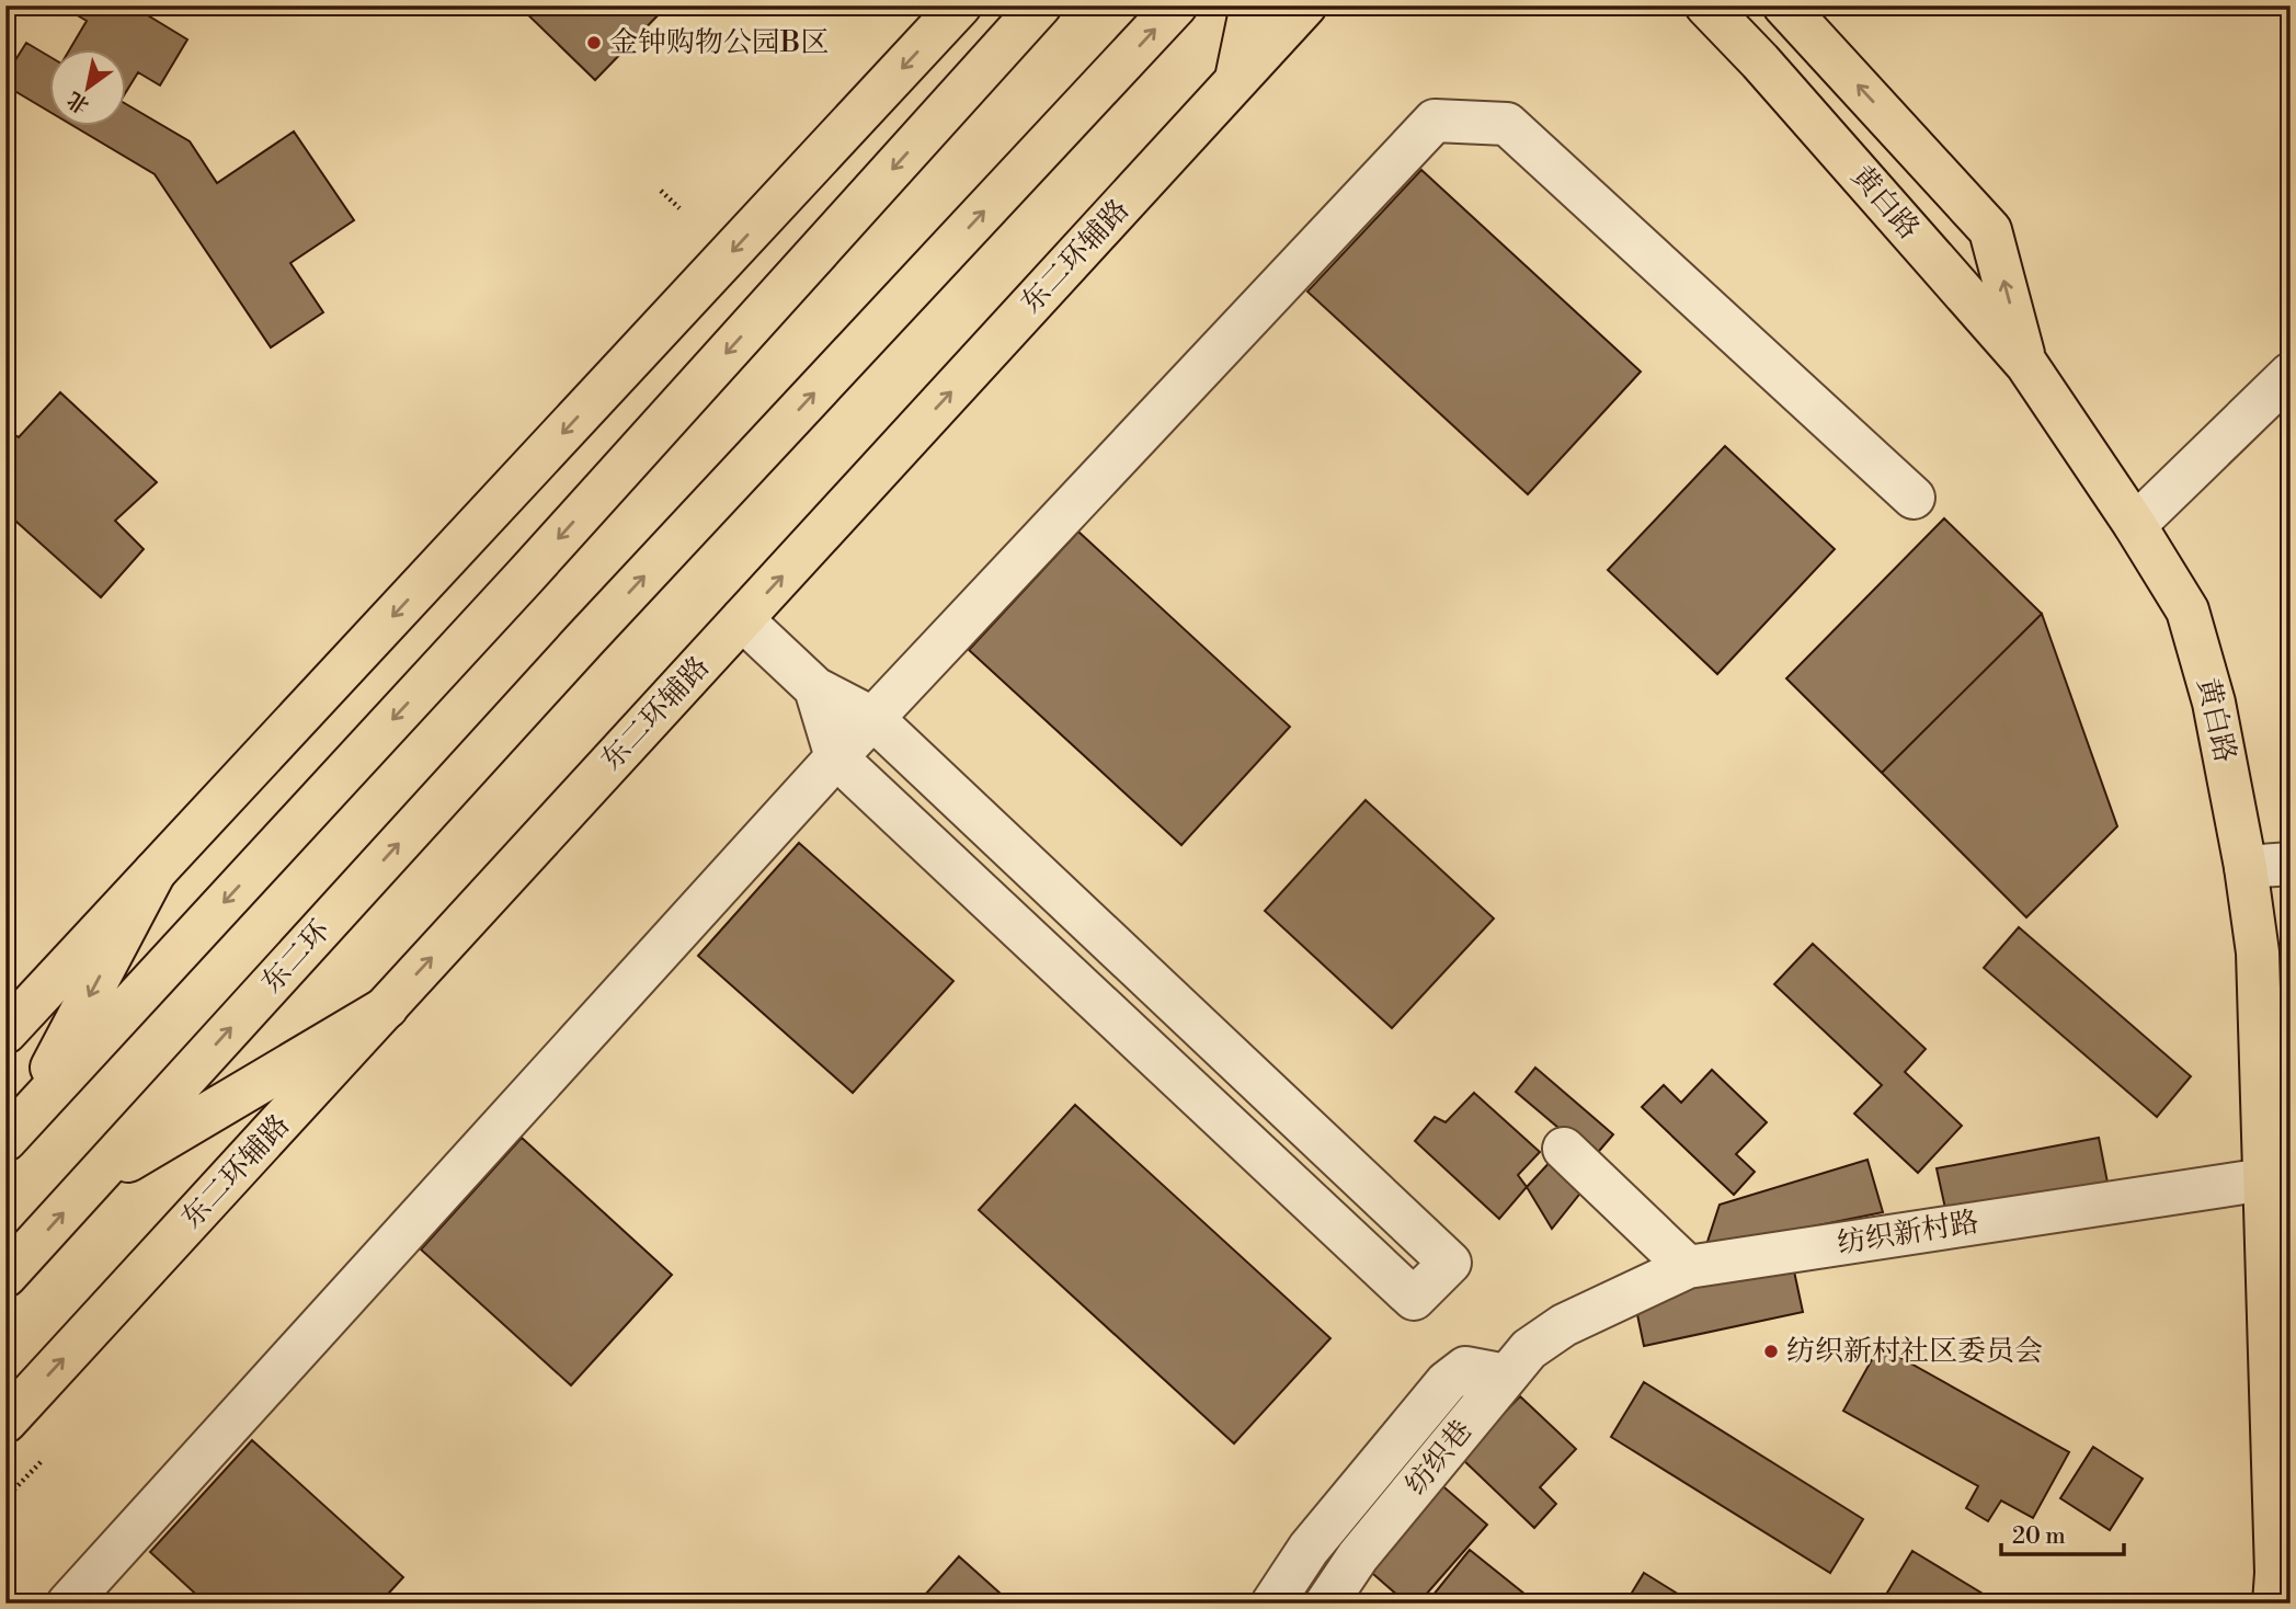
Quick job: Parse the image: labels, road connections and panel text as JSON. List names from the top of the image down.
{
  "streets": {
    "main road": ["黄白路", "东二环辅路", "东二环"],
    "street": ["纺织新村路", "纺织巷"]
  },
  "crossings": [
    ["黄白路", "纺织新村路"],
    ["纺织新村路", "纺织巷"]
  ],
  "places": ["金钟购物公园B区", "纺织新村社区委员会"],
  "scale_bar": "20 m",
  "north": "bottom left"
}
